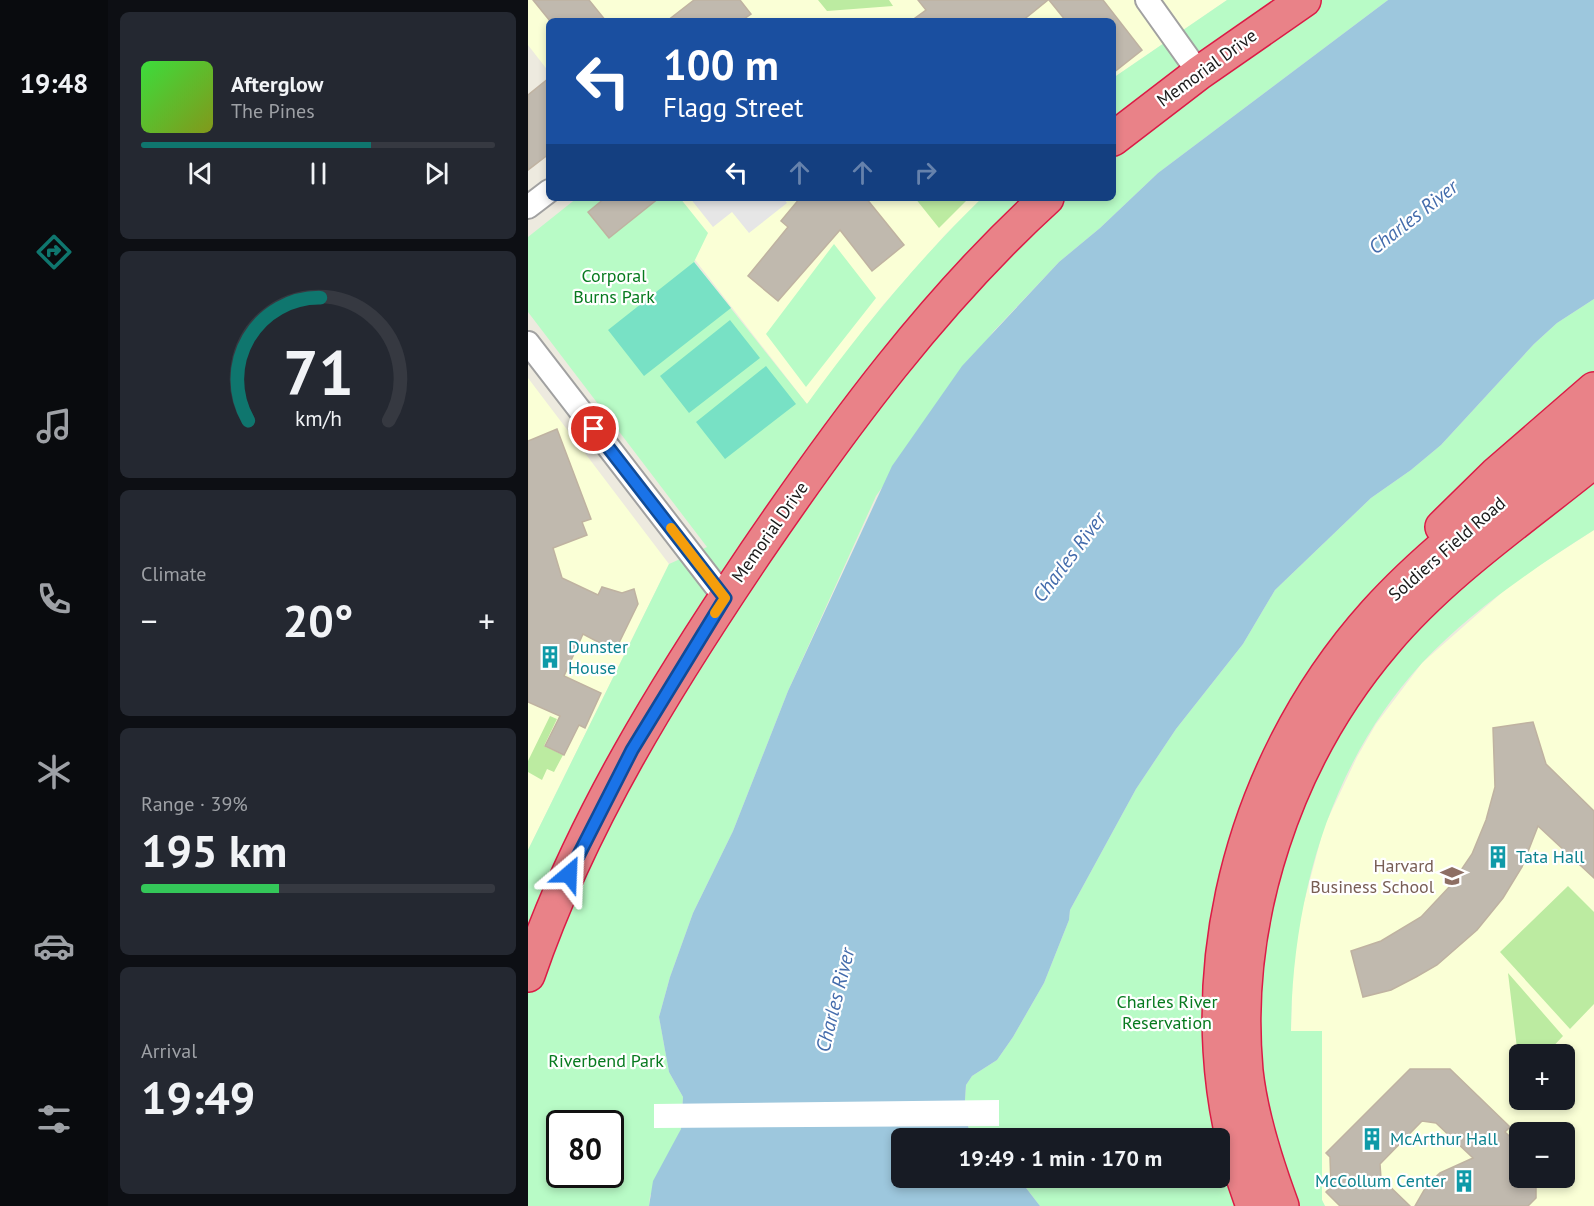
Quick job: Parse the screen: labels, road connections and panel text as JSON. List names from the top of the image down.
{
  "streets": {
    "highway": ["Memorial Drive", "Soldiers Field Road"]
  },
  "water": ["Charles River"],
  "parks": ["Corporal Burns Park", "Charles River Reservation", "Riverbend Park"],
  "places": {
    "building": [
      "Dunster House",
      "Tata Hall",
      "McArthur Hall",
      "McCollum Center"
    ],
    "school or university": ["Harvard Business School"]
  },
  "page": {
    "tabs": "19:48",
    "turn": ["100 m", "Flagg Street"],
    "song": ["Afterglow", "The Pines"],
    "tile": [
      "Climate",
      ["Range · 39%", "195 km"],
      ["Arrival", "19:49"]
    ],
    "heat": ["−", "20°", "+"],
    "map_buttons": ["+", "−"],
    "limit": "80",
    "trip": "19:49 · 1 min · 170 m",
    "gauge": ["71", "km/h"]
  }
}
